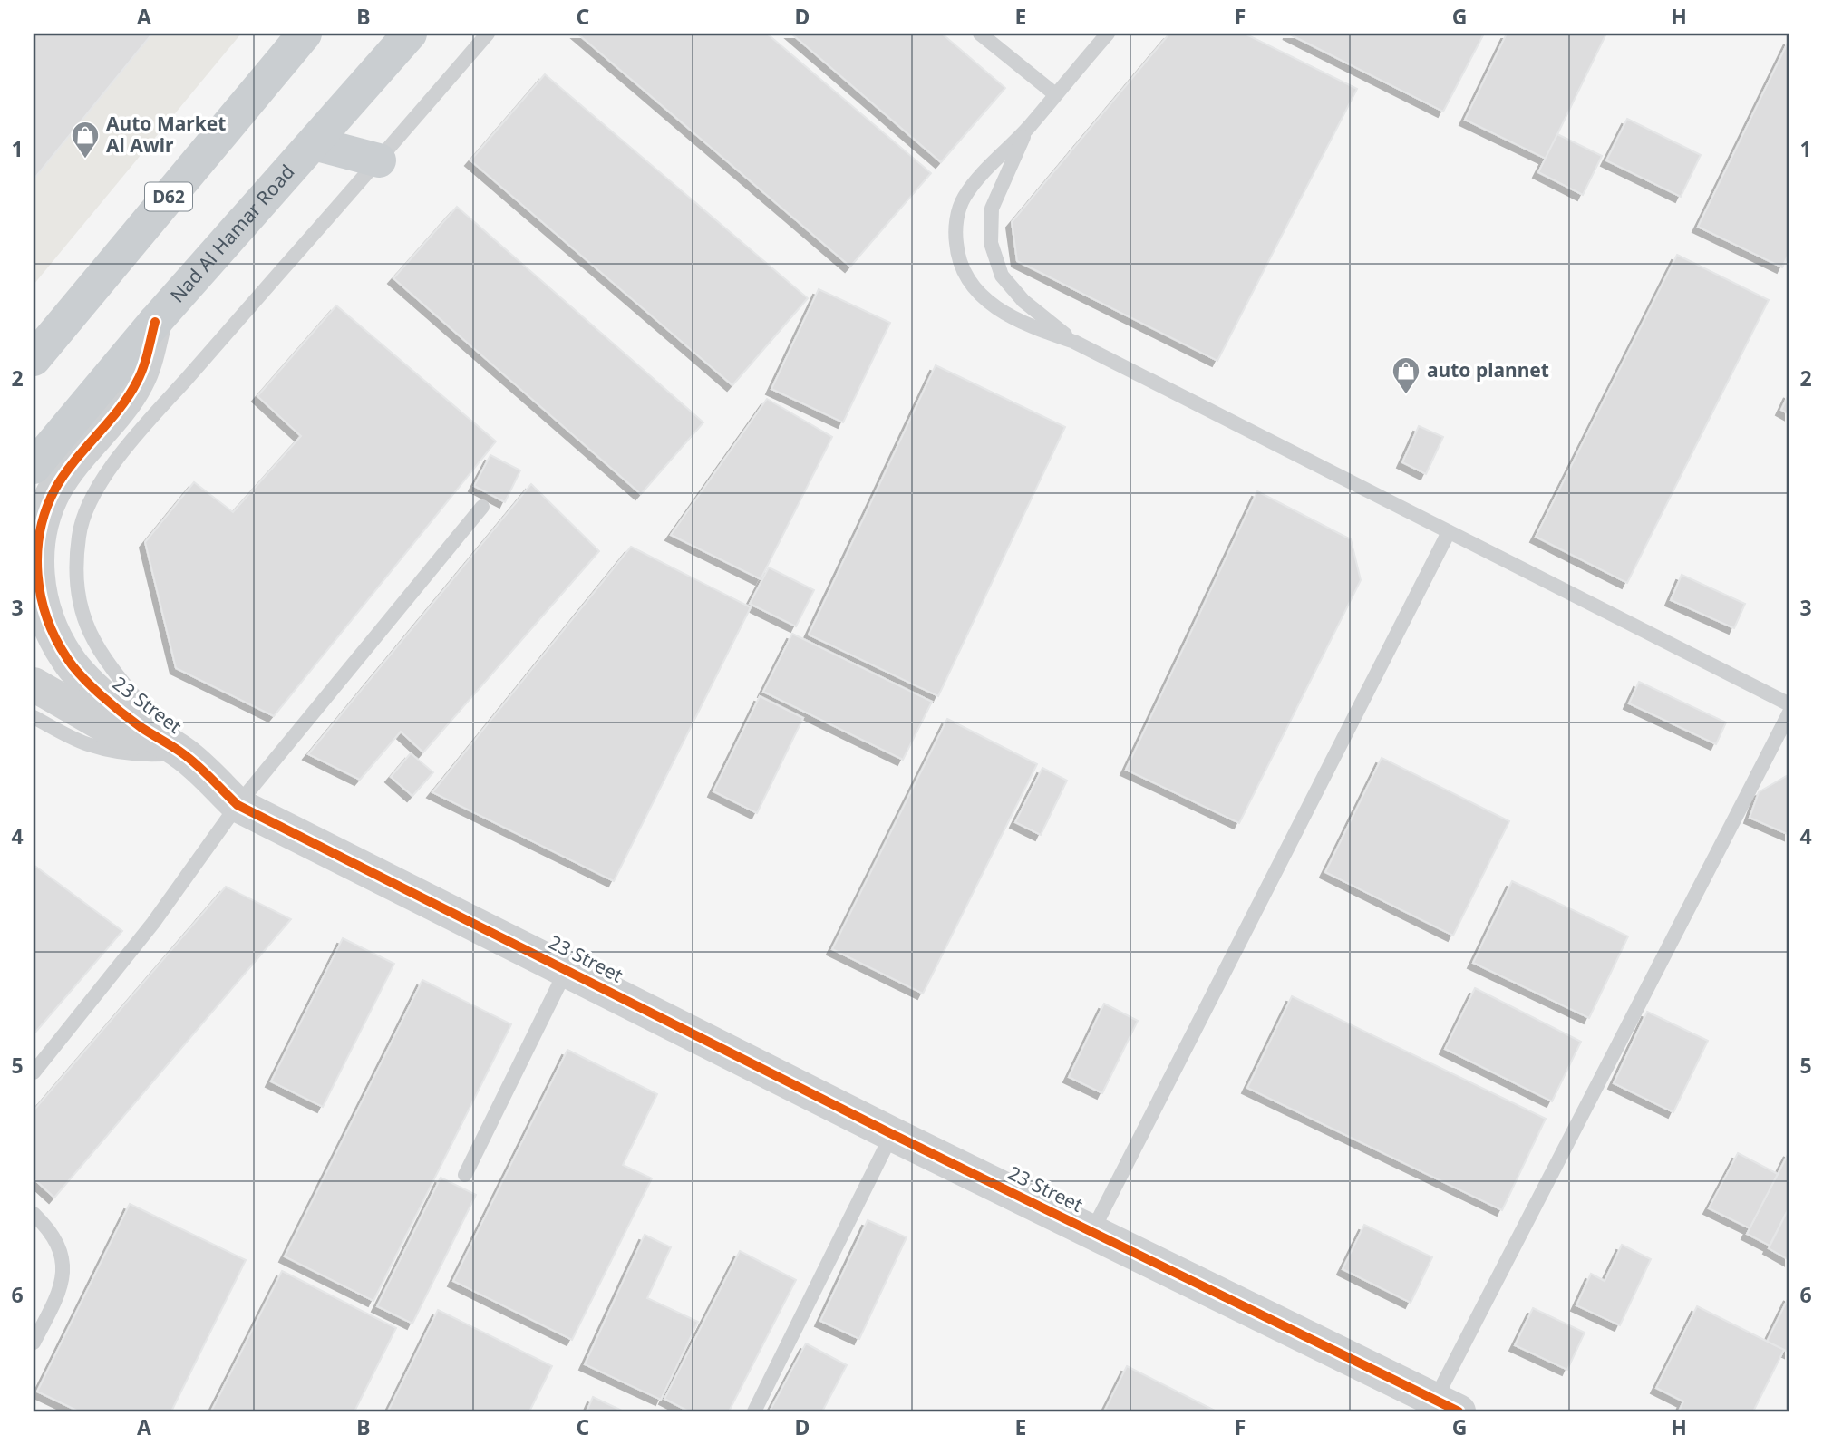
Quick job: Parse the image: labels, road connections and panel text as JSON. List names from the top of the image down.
{
  "streets": {
    "main road": ["D62", "Nad Al Hamar Road"],
    "street": ["23 Street"]
  },
  "crossings": [
    ["Nad Al Hamar Road", "23 Street"]
  ],
  "places": {
    "shop": ["Auto Market Al Awir", "auto plannet"]
  },
  "grid": {
    "columns": [
      "A",
      "B",
      "C",
      "D",
      "E",
      "F",
      "G",
      "H"
    ],
    "rows": [
      "1",
      "2",
      "3",
      "4",
      "5",
      "6"
    ]
  }
}
